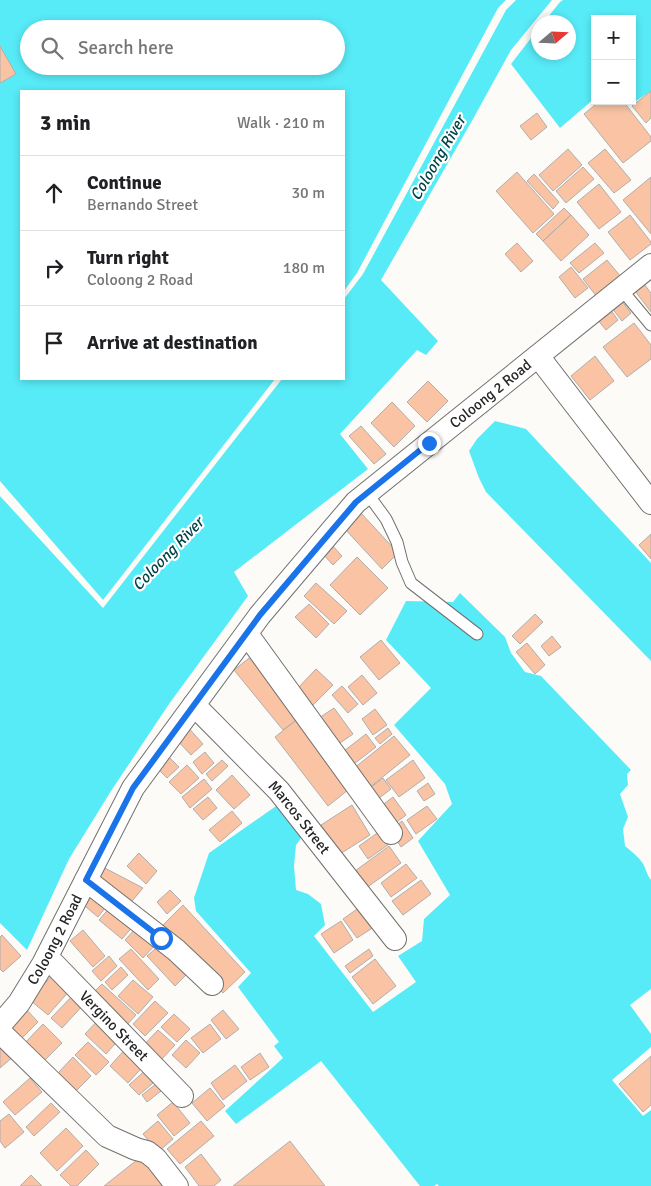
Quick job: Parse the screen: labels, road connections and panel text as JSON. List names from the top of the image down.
{
  "streets": {
    "street": ["Coloong 2 Road", "Marcos Street", "Vergino Street"]
  },
  "crossings": [
    ["Coloong 2 Road", "Marcos Street"],
    ["Coloong 2 Road", "Vergino Street"]
  ],
  "water": ["Coloong River"],
  "north": "right",
  "page": {
    "map_buttons": ["+", "−"],
    "search": "Search here",
    "heading": ["3 min", "Walk · 210 m"],
    "list": [
      ["Continue", "Bernando Street", "30 m"],
      ["Turn right", "Coloong 2 Road", "180 m"],
      "Arrive at destination"
    ]
  }
}
